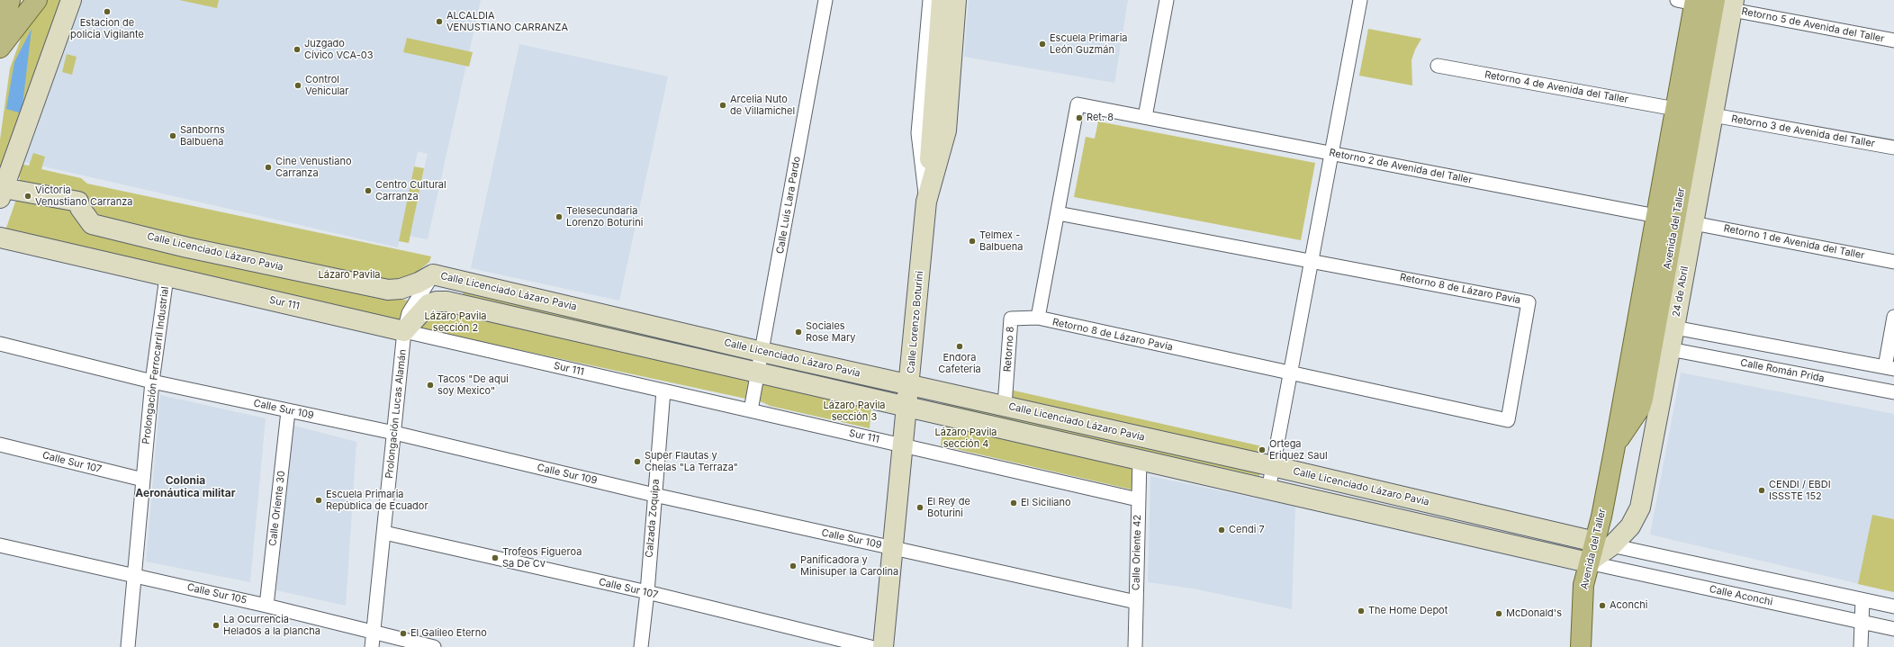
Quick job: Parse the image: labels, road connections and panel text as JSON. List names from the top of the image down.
{
  "streets": {
    "main road": ["Avenida del Taller"],
    "street": [
      "Retorno 5 de Avenida del Taller",
      "Retorno 4 de Avenida del Taller",
      "Retorno 3 de Avenida del Taller",
      "Retorno 2 de Avenida del Taller",
      "Calle Luis Lara Pardo",
      "Retorno 1 de Avenida del Taller",
      "Calle Licenciado Lázaro Pavia",
      "Retorno 8 de Lázaro Pavia",
      "24 de Abril",
      "Sur 111",
      "Calle Lorenzo Boturini",
      "Retorno 8",
      "Prolongación Ferrocarril Industrial",
      "Calle Román Prida",
      "Calle Sur 109",
      "Prolongación Lucas Alamán",
      "Calle Sur 107",
      "Calle Oriente 30",
      "Calzada Zoquipa",
      "Calle Oriente 42",
      "Calle Sur 105",
      "Calle Aconchi"
    ]
  },
  "crossings": [
    ["Retorno 5 de Avenida del Taller", "24 de Abril"],
    ["Retorno 4 de Avenida del Taller", "Avenida del Taller"],
    ["Retorno 3 de Avenida del Taller", "24 de Abril"],
    ["Retorno 2 de Avenida del Taller", "Avenida del Taller"],
    ["Retorno 2 de Avenida del Taller", "Retorno 8 de Lázaro Pavia"],
    ["Calle Luis Lara Pardo", "Calle Licenciado Lázaro Pavia"],
    ["Calle Luis Lara Pardo", "Sur 111"],
    ["Avenida del Taller", "Calle Licenciado Lázaro Pavia"],
    ["Avenida del Taller", "24 de Abril"],
    ["Avenida del Taller", "Calle Aconchi"],
    ["Retorno 1 de Avenida del Taller", "24 de Abril"],
    ["Calle Licenciado Lázaro Pavia", "24 de Abril"],
    ["Calle Licenciado Lázaro Pavia", "Calle Lorenzo Boturini"],
    ["Calle Licenciado Lázaro Pavia", "Retorno 8"],
    ["Calle Licenciado Lázaro Pavia", "Prolongación Lucas Alamán"],
    ["Retorno 8 de Lázaro Pavia", "Retorno 8"],
    ["24 de Abril", "Calle Román Prida"],
    ["Sur 111", "Calle Lorenzo Boturini"],
    ["Sur 111", "Prolongación Ferrocarril Industrial"],
    ["Sur 111", "Prolongación Lucas Alamán"],
    ["Sur 111", "Calzada Zoquipa"],
    ["Sur 111", "Calle Oriente 42"],
    ["Calle Lorenzo Boturini", "Calle Sur 109"],
    ["Prolongación Ferrocarril Industrial", "Calle Sur 109"],
    ["Prolongación Ferrocarril Industrial", "Calle Sur 107"],
    ["Prolongación Ferrocarril Industrial", "Calle Sur 105"],
    ["Calle Sur 109", "Prolongación Lucas Alamán"],
    ["Calle Sur 109", "Calle Oriente 30"],
    ["Calle Sur 109", "Calzada Zoquipa"],
    ["Calle Sur 109", "Calle Oriente 42"],
    ["Prolongación Lucas Alamán", "Calle Sur 107"],
    ["Prolongación Lucas Alamán", "Calle Sur 105"],
    ["Calle Sur 107", "Calzada Zoquipa"],
    ["Calle Oriente 30", "Calle Sur 105"]
  ],
  "districts": ["Colonia Aeronáutica militar"],
  "parks": [
    "Lázaro Pavila",
    "Lázaro Pavila sección 2",
    "Lázaro Pavila sección 3",
    "Lázaro Pavila sección 4"
  ],
  "places": [
    "Estacion de policia Vigilante",
    "ALCALDIA VENUSTIANO CARRANZA",
    "Escuela Primaria León Guzmán",
    "Juzgado Cívico VCA-03",
    "Control Vehicular",
    "Arcelia Nuto de Villamichel",
    "Ret. 8",
    "Sanborns Balbuena",
    "Cine Venustiano Carranza",
    "Centro Cultural Carranza",
    "Victoria Venustiano Carranza",
    "Telesecundaria Lorenzo Boturini",
    "Telmex - Balbuena",
    "Sociales Rose Mary",
    "Endora Cafeteria",
    "Tacos \"De aqui soy Mexico\"",
    "Ortega Eriquez Saul",
    "Super Flautas y Chelas \"La Terraza\"",
    "CENDI / EBDI ISSSTE 152",
    "Escuela Primaria República de Ecuador",
    "El Siciliano",
    "El Rey de Boturini",
    "Cendi 7",
    "Trofeos Figueroa Sa De Cv",
    "Panificadora y Minisuper la Carolina",
    "Aconchi",
    "The Home Depot",
    "McDonald's",
    "La Ocurrencia Helados a la plancha",
    "El Galileo Eterno"
  ]
}
